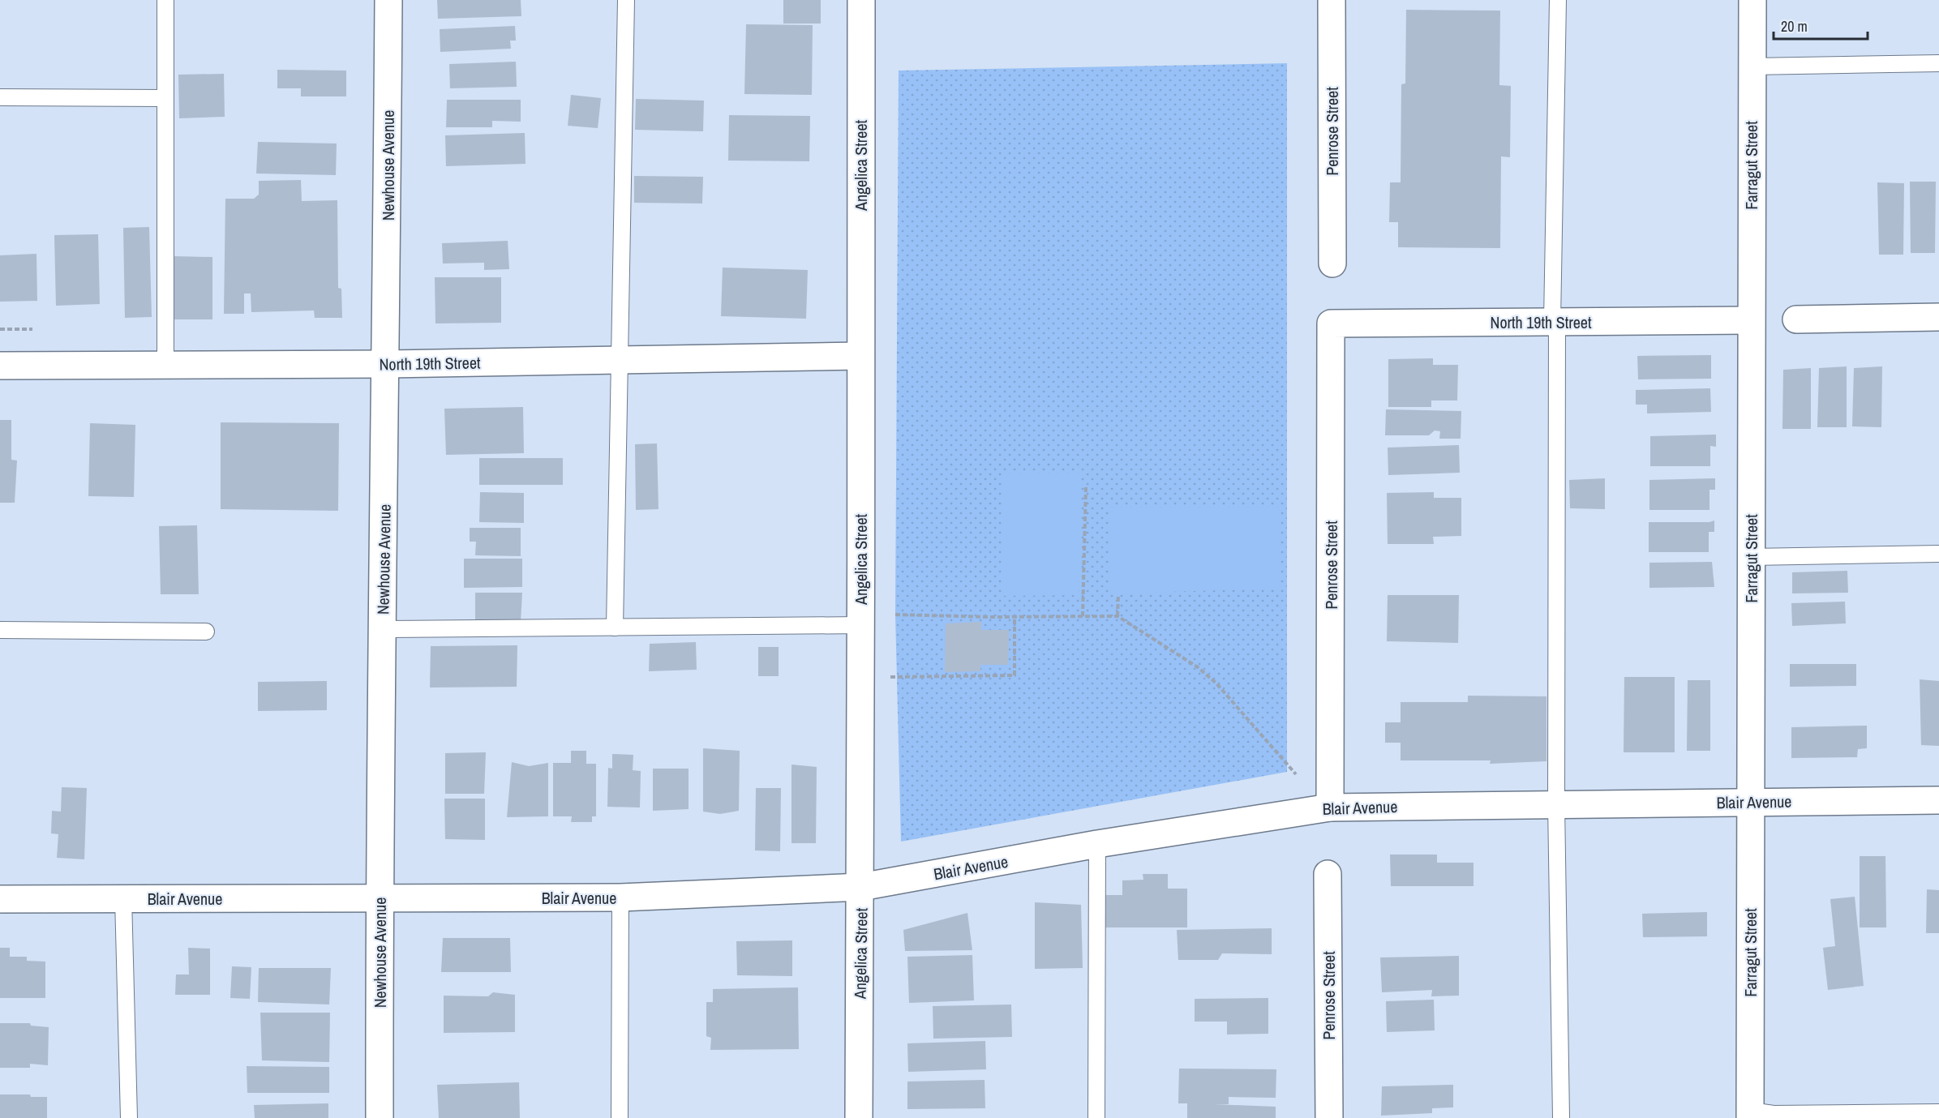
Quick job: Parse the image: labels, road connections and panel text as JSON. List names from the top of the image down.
{
  "streets": {
    "street": [
      "Penrose Street",
      "Newhouse Avenue",
      "Angelica Street",
      "Farragut Street",
      "North 19th Street",
      "Blair Avenue"
    ]
  },
  "crossings": [
    ["Penrose Street", "North 19th Street"],
    ["Penrose Street", "Blair Avenue"],
    ["Newhouse Avenue", "North 19th Street"],
    ["Newhouse Avenue", "Blair Avenue"],
    ["Angelica Street", "North 19th Street"],
    ["Angelica Street", "Blair Avenue"],
    ["Farragut Street", "North 19th Street"],
    ["Farragut Street", "Blair Avenue"]
  ],
  "scale_bar": "20 m"
}
